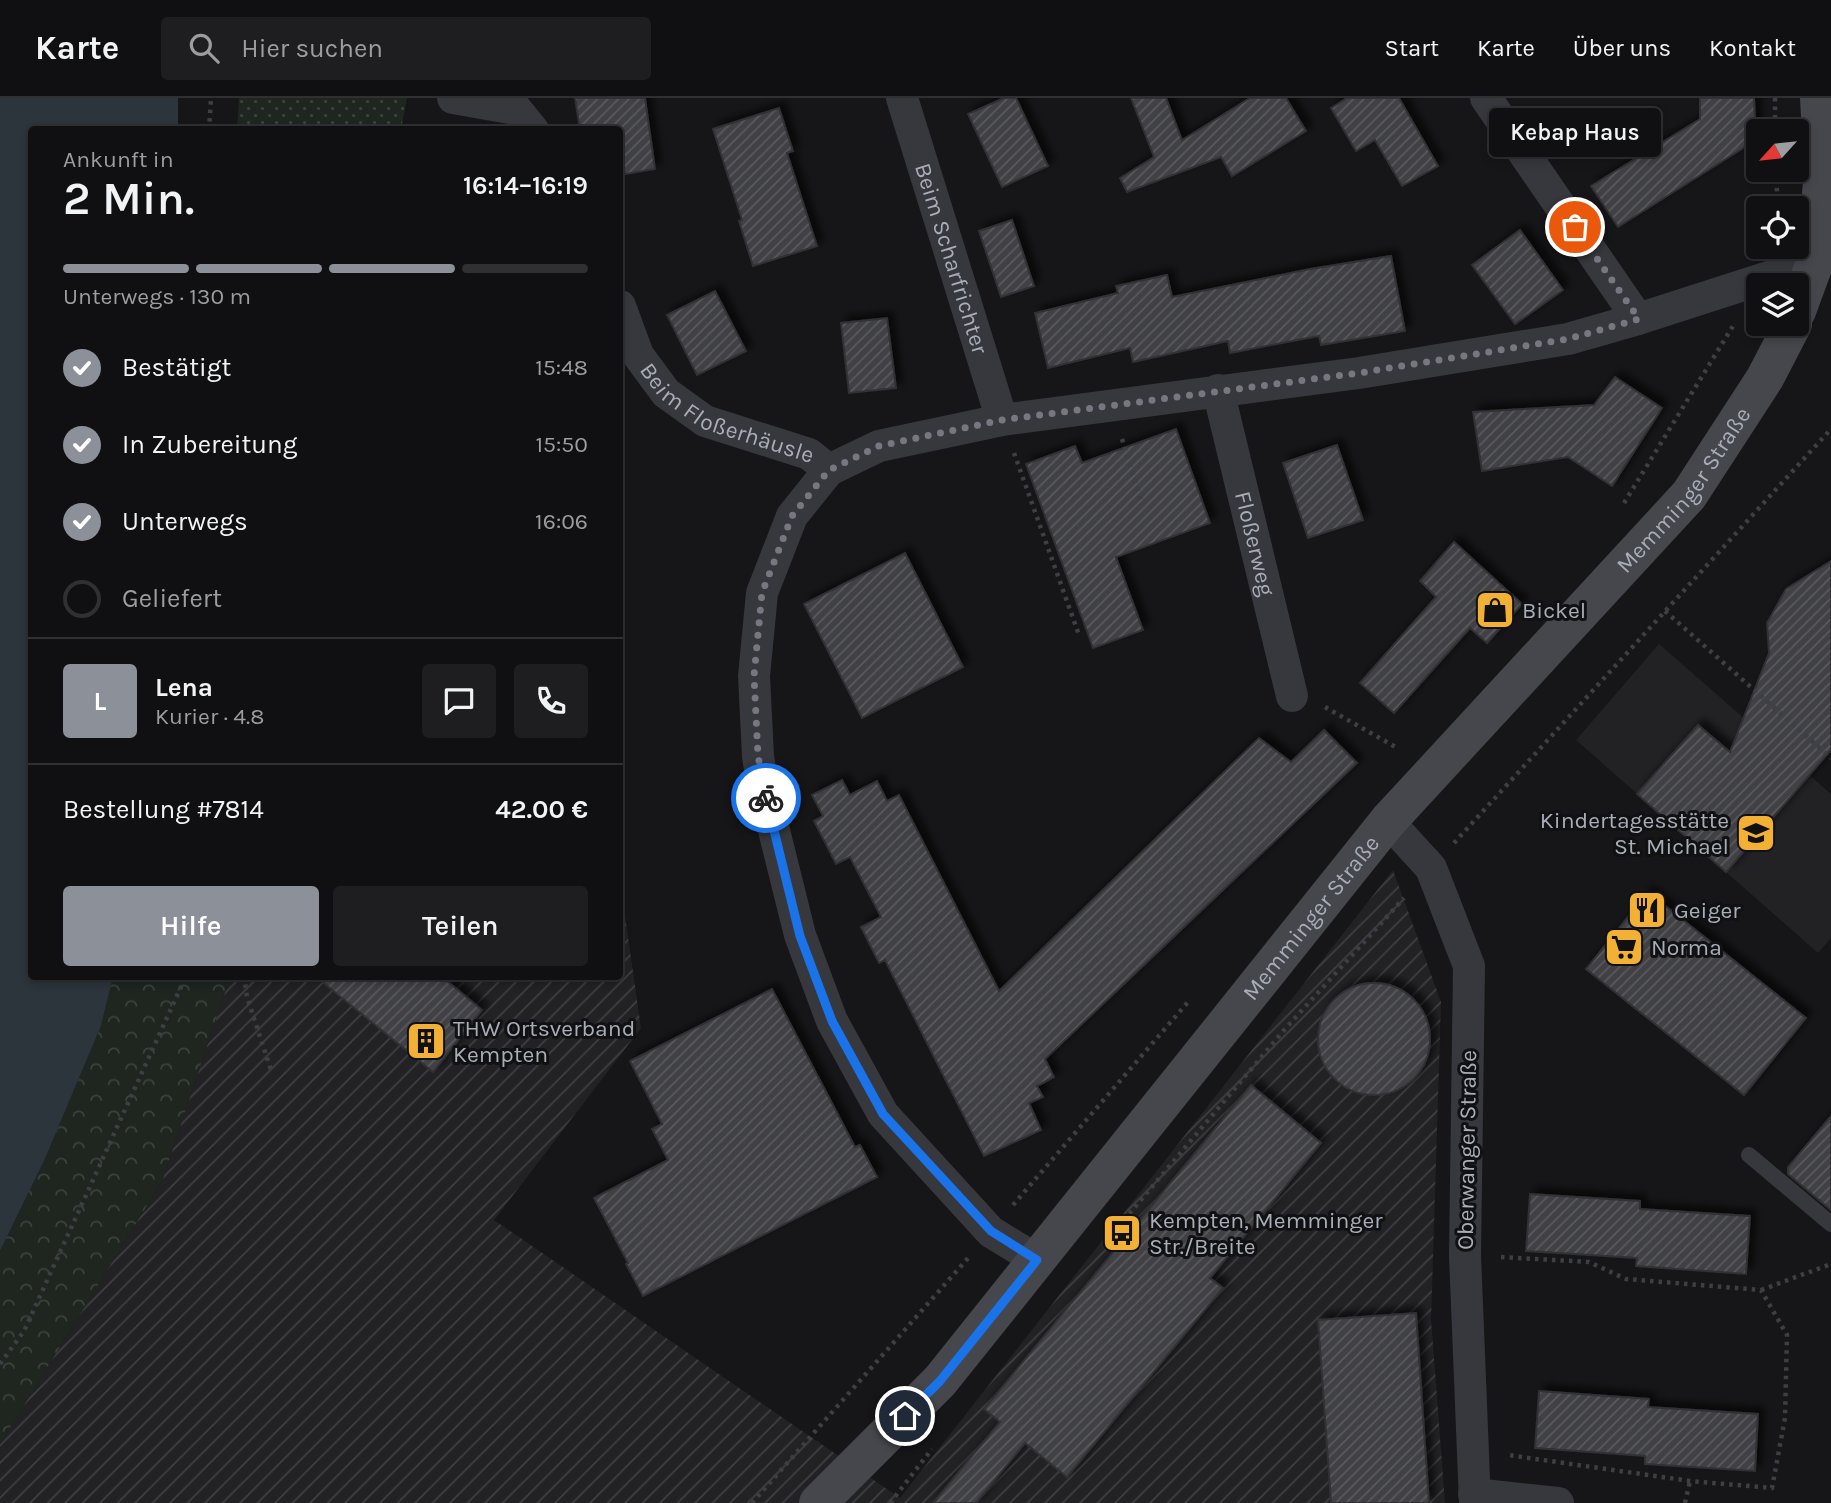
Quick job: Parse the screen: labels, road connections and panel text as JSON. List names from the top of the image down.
{
  "streets": {
    "main road": ["Memminger Straße"],
    "street": [
      "Beim Scharfrichter",
      "Beim Floßerhäusle",
      "Floßerweg",
      "Oberwanger Straße"
    ]
  },
  "crossings": [
    ["Beim Scharfrichter", "Beim Floßerhäusle"],
    ["Beim Floßerhäusle", "Memminger Straße"],
    ["Beim Floßerhäusle", "Floßerweg"],
    ["Memminger Straße", "Oberwanger Straße"]
  ],
  "places": {
    "other": ["Kebap Haus"],
    "shop": ["Bickel"],
    "school or university": ["Kindertagesstätte St. Michael"],
    "restaurant": ["Geiger"],
    "supermarket": ["Norma"],
    "building": ["THW Ortsverband Kempten"],
    "bus stop": ["Kempten, Memminger Str./Breite"]
  },
  "north": "bottom left",
  "page": {
    "header": "Karte",
    "search": "Hier suchen",
    "nav": [
      "Start",
      "Karte",
      "Über uns",
      "Kontakt"
    ],
    "bubble": "Kebap Haus",
    "heading": ["2 Min.", "Ankunft in", "16:14–16:19"],
    "panel": [
      "Lena",
      "Kurier · 4.8",
      "Bestellung #7814",
      "42.00 €"
    ],
    "bar": "Unterwegs · 130 m",
    "list": [
      ["Bestätigt", "15:48"],
      ["In Zubereitung", "15:50"],
      ["Unterwegs", "16:06"],
      "Geliefert"
    ],
    "round": "L",
    "buttons": ["Hilfe", "Teilen"]
  }
}
